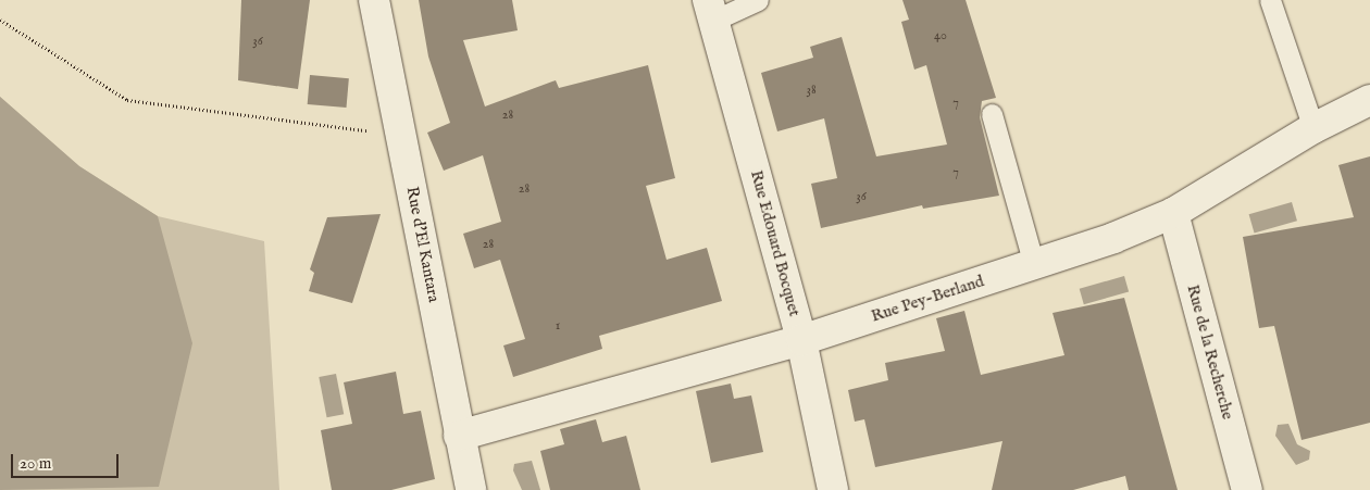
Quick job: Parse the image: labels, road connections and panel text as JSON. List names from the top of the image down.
{
  "streets": {
    "street": [
      "Rue Edouard Bocquet",
      "Rue d'El Kantara",
      "Rue Pey-Berland",
      "Rue de la Recherche"
    ]
  },
  "crossings": [
    ["Rue Edouard Bocquet", "Rue Pey-Berland"],
    ["Rue d'El Kantara", "Rue Pey-Berland"],
    ["Rue Pey-Berland", "Rue de la Recherche"]
  ],
  "house_numbers": [
    "40",
    "36",
    "38",
    "7",
    "28",
    "7",
    "28",
    "36",
    "28",
    "1"
  ],
  "scale_bar": "20 m"
}
